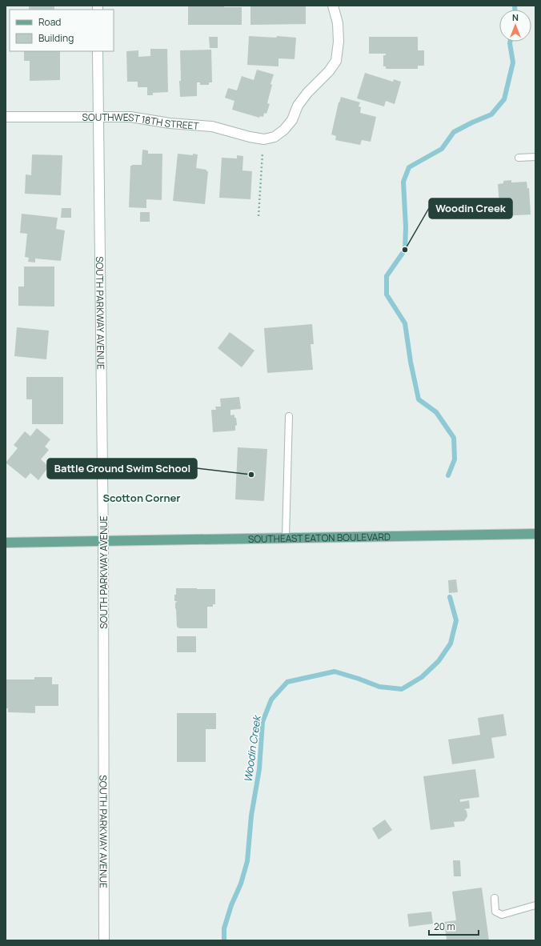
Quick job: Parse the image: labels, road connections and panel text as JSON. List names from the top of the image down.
{
  "streets": {
    "main road": ["SOUTHEAST EATON BOULEVARD"],
    "street": ["SOUTHWEST 18TH STREET", "SOUTH PARKWAY AVENUE"]
  },
  "crossings": [
    ["SOUTHWEST 18TH STREET", "SOUTH PARKWAY AVENUE"],
    ["SOUTH PARKWAY AVENUE", "SOUTHEAST EATON BOULEVARD"]
  ],
  "districts": ["Scotton Corner"],
  "water": ["Woodin Creek"],
  "places": ["Woodin Creek", "Battle Ground Swim School"],
  "legend": ["Road", "Building"],
  "scale_bar": "20 m",
  "north": "top"
}
